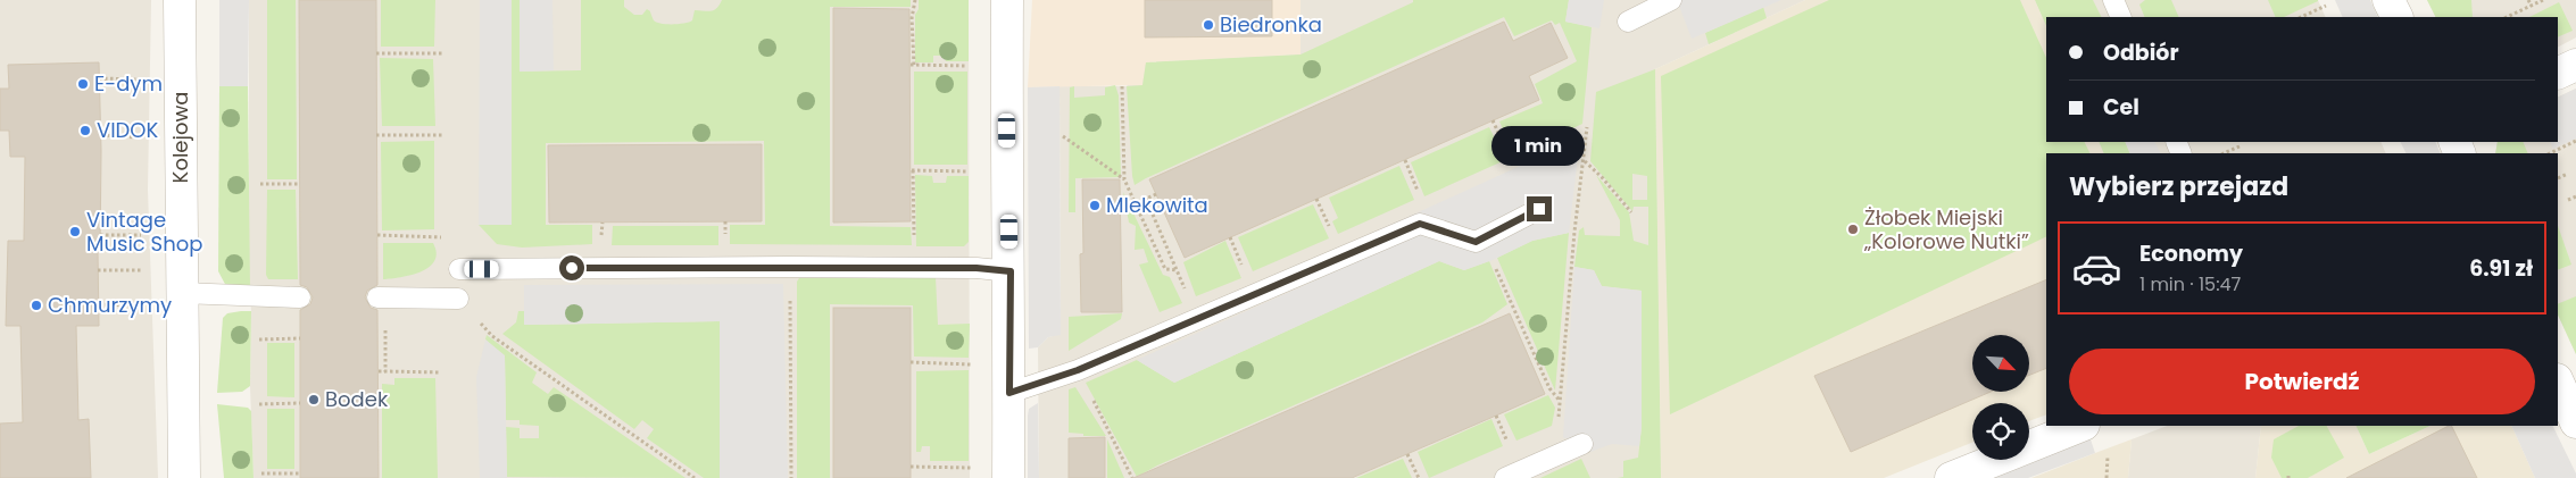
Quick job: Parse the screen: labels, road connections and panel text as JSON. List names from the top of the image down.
{
  "streets": {
    "street": ["Kolejowa"]
  },
  "places": [
    "Biedronka",
    "E-dym",
    "VIDOK",
    "Mlekowita",
    "Żłobek Miejski „Kolorowe Nutki”",
    "Vintage Music Shop",
    "Chmurzymy",
    "Bodek"
  ],
  "north": "bottom right",
  "page": {
    "banner": ["Odbiór", "Cel"],
    "bubble": "1 min",
    "heading": "Wybierz przejazd",
    "list": [
      {
        "name": "Economy",
        "note": "1 min · 15:47",
        "value": "6.91 zł"
      }
    ],
    "buttons": "Potwierdź"
  }
}
